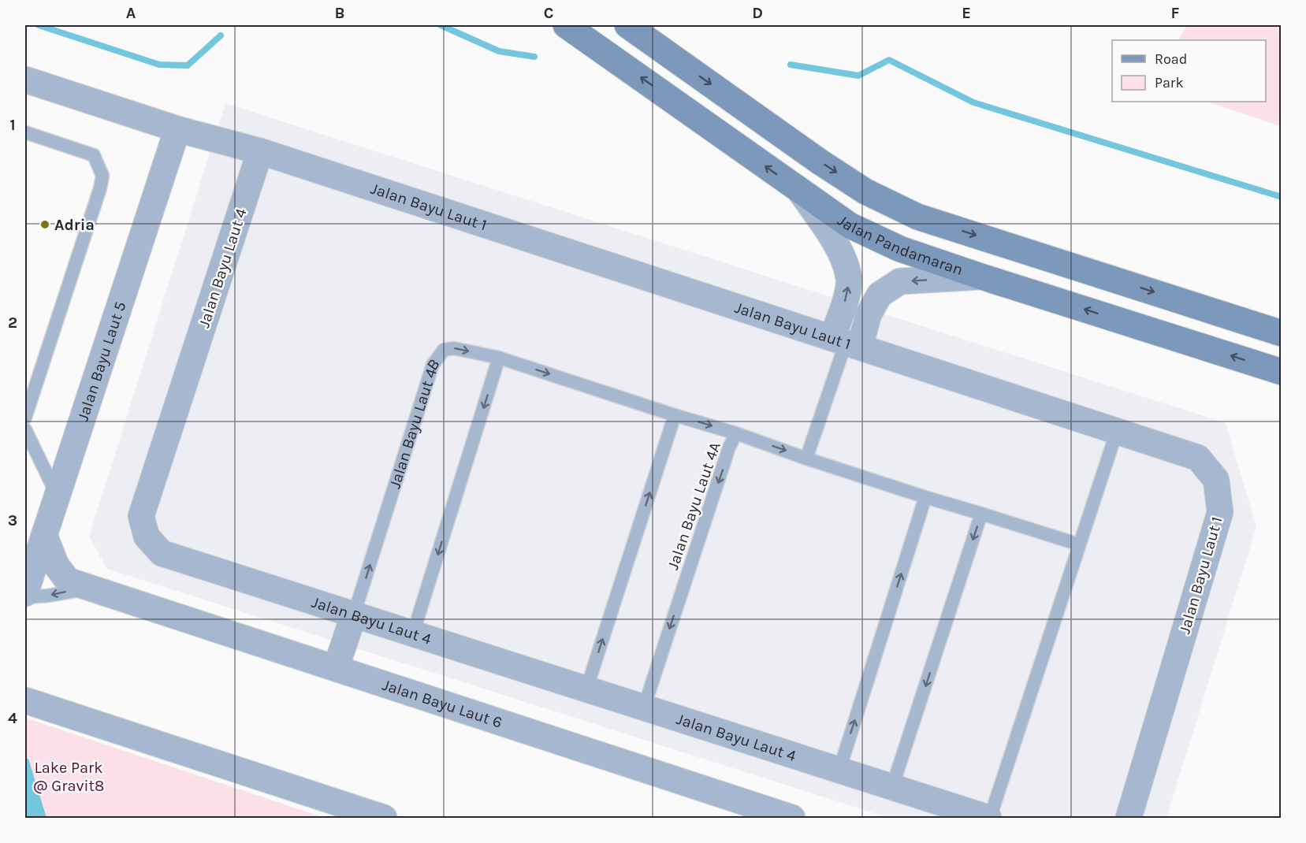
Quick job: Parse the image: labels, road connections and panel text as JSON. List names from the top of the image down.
{
  "streets": {
    "main road": ["Jalan Pandamaran"],
    "street": [
      "Jalan Bayu Laut 1",
      "Jalan Bayu Laut 4",
      "Jalan Bayu Laut 5",
      "Jalan Bayu Laut 4B",
      "Jalan Bayu Laut 6"
    ],
    "lane": ["Jalan Bayu Laut 4A"]
  },
  "crossings": [
    ["Jalan Bayu Laut 1", "Jalan Bayu Laut 4"],
    ["Jalan Bayu Laut 1", "Jalan Bayu Laut 5"],
    ["Jalan Bayu Laut 4", "Jalan Bayu Laut 4B"],
    ["Jalan Bayu Laut 4", "Jalan Bayu Laut 4A"],
    ["Jalan Bayu Laut 5", "Jalan Bayu Laut 6"],
    ["Jalan Bayu Laut 4B", "Jalan Bayu Laut 4A"],
    ["Jalan Bayu Laut 4B", "Jalan Bayu Laut 6"]
  ],
  "parks": ["Lake Park @ Gravit8"],
  "places": ["Adria"],
  "legend": ["Road", "Park"],
  "grid": {
    "columns": [
      "A",
      "B",
      "C",
      "D",
      "E",
      "F"
    ],
    "rows": [
      "1",
      "2",
      "3",
      "4"
    ]
  }
}
